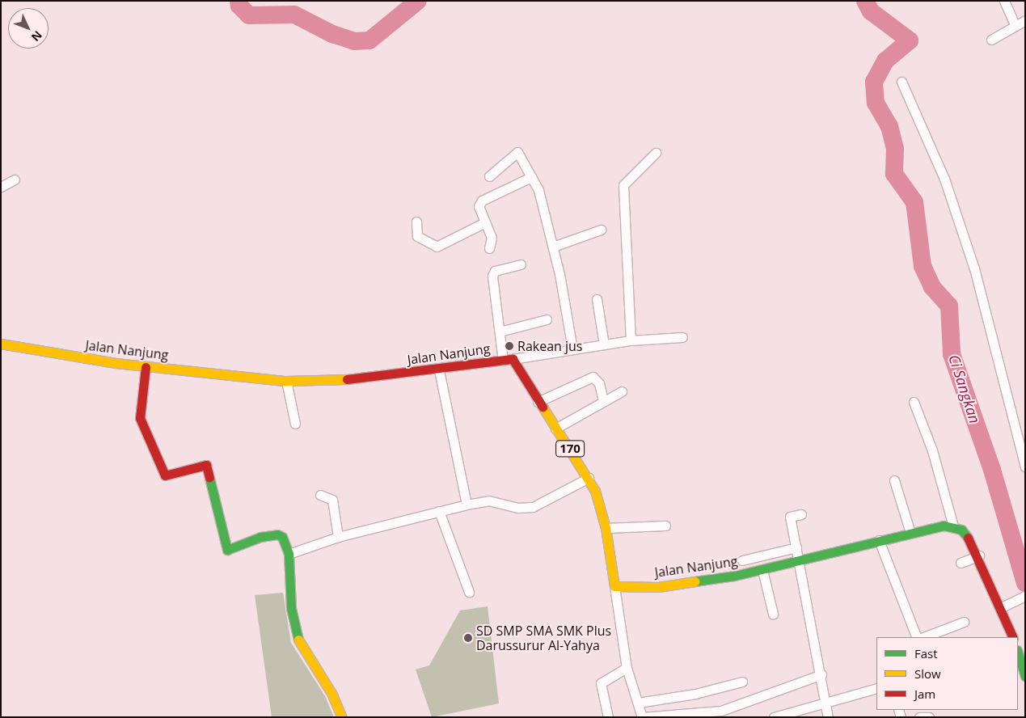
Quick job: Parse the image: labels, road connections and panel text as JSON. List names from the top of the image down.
{
  "streets": {
    "main road": ["Jalan Nanjung", "170"]
  },
  "crossings": [
    ["Jalan Nanjung", "170"]
  ],
  "water": ["Ci Sangkan"],
  "places": ["Rakean jus", "SD SMP SMA SMK Plus Darussurur Al-Yahya"],
  "legend": ["Fast", "Slow", "Jam"],
  "north": "bottom right"
}
